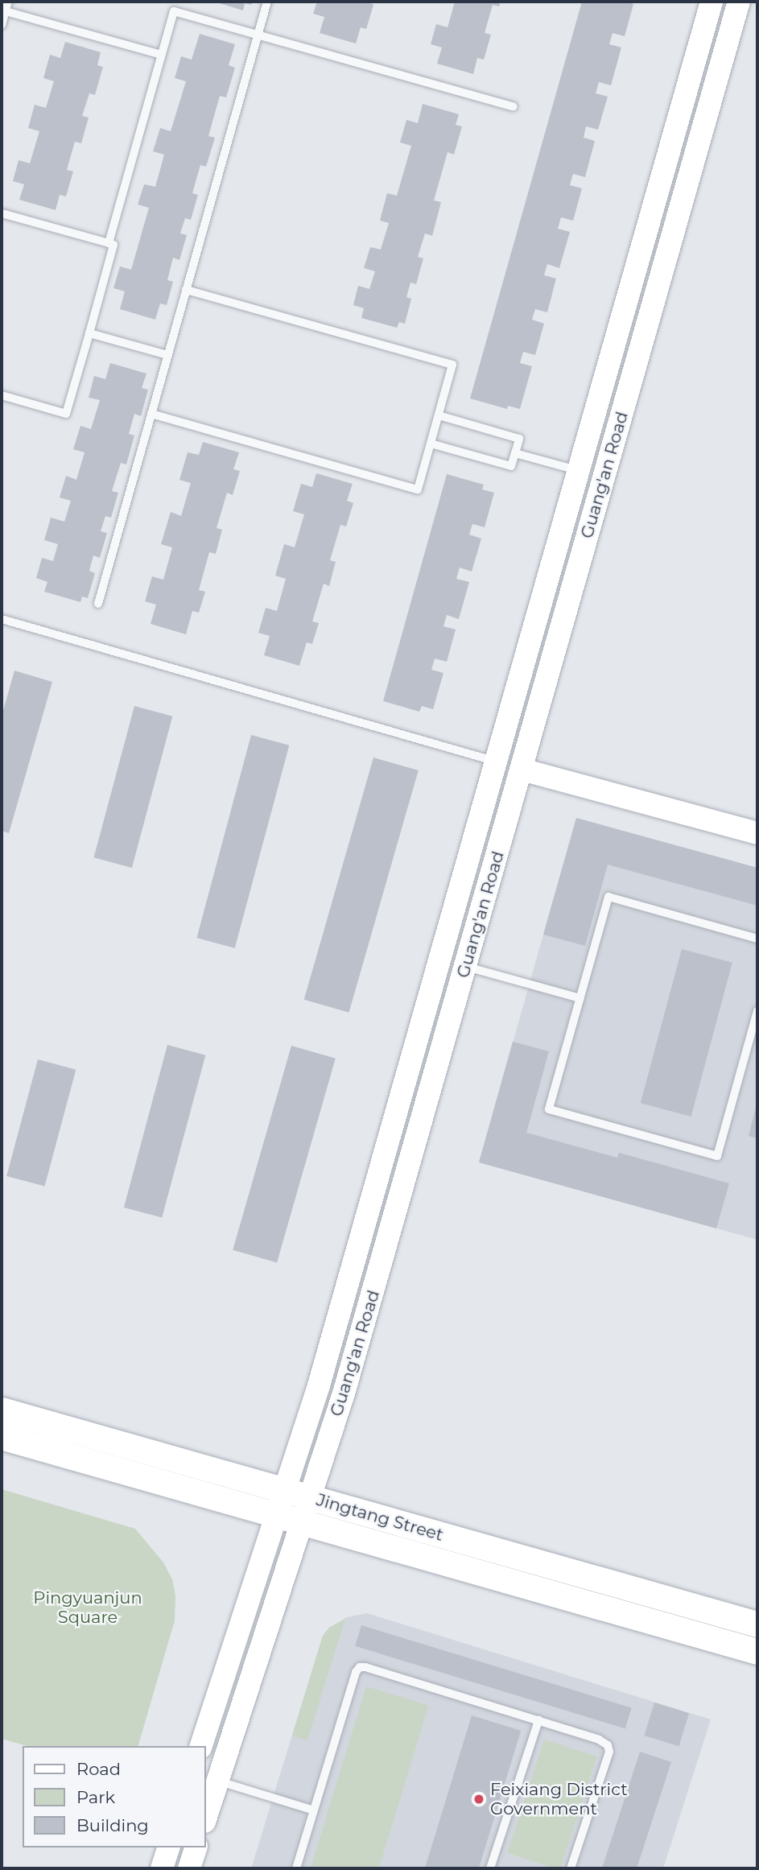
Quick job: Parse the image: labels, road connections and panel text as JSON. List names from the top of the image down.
{
  "streets": {
    "main road": ["Guang'an Road", "Jingtang Street"]
  },
  "crossings": [
    ["Guang'an Road", "Jingtang Street"]
  ],
  "parks": ["Pingyuanjun Square"],
  "places": ["Feixiang District Government"],
  "legend": ["Road", "Park", "Building"]
}
